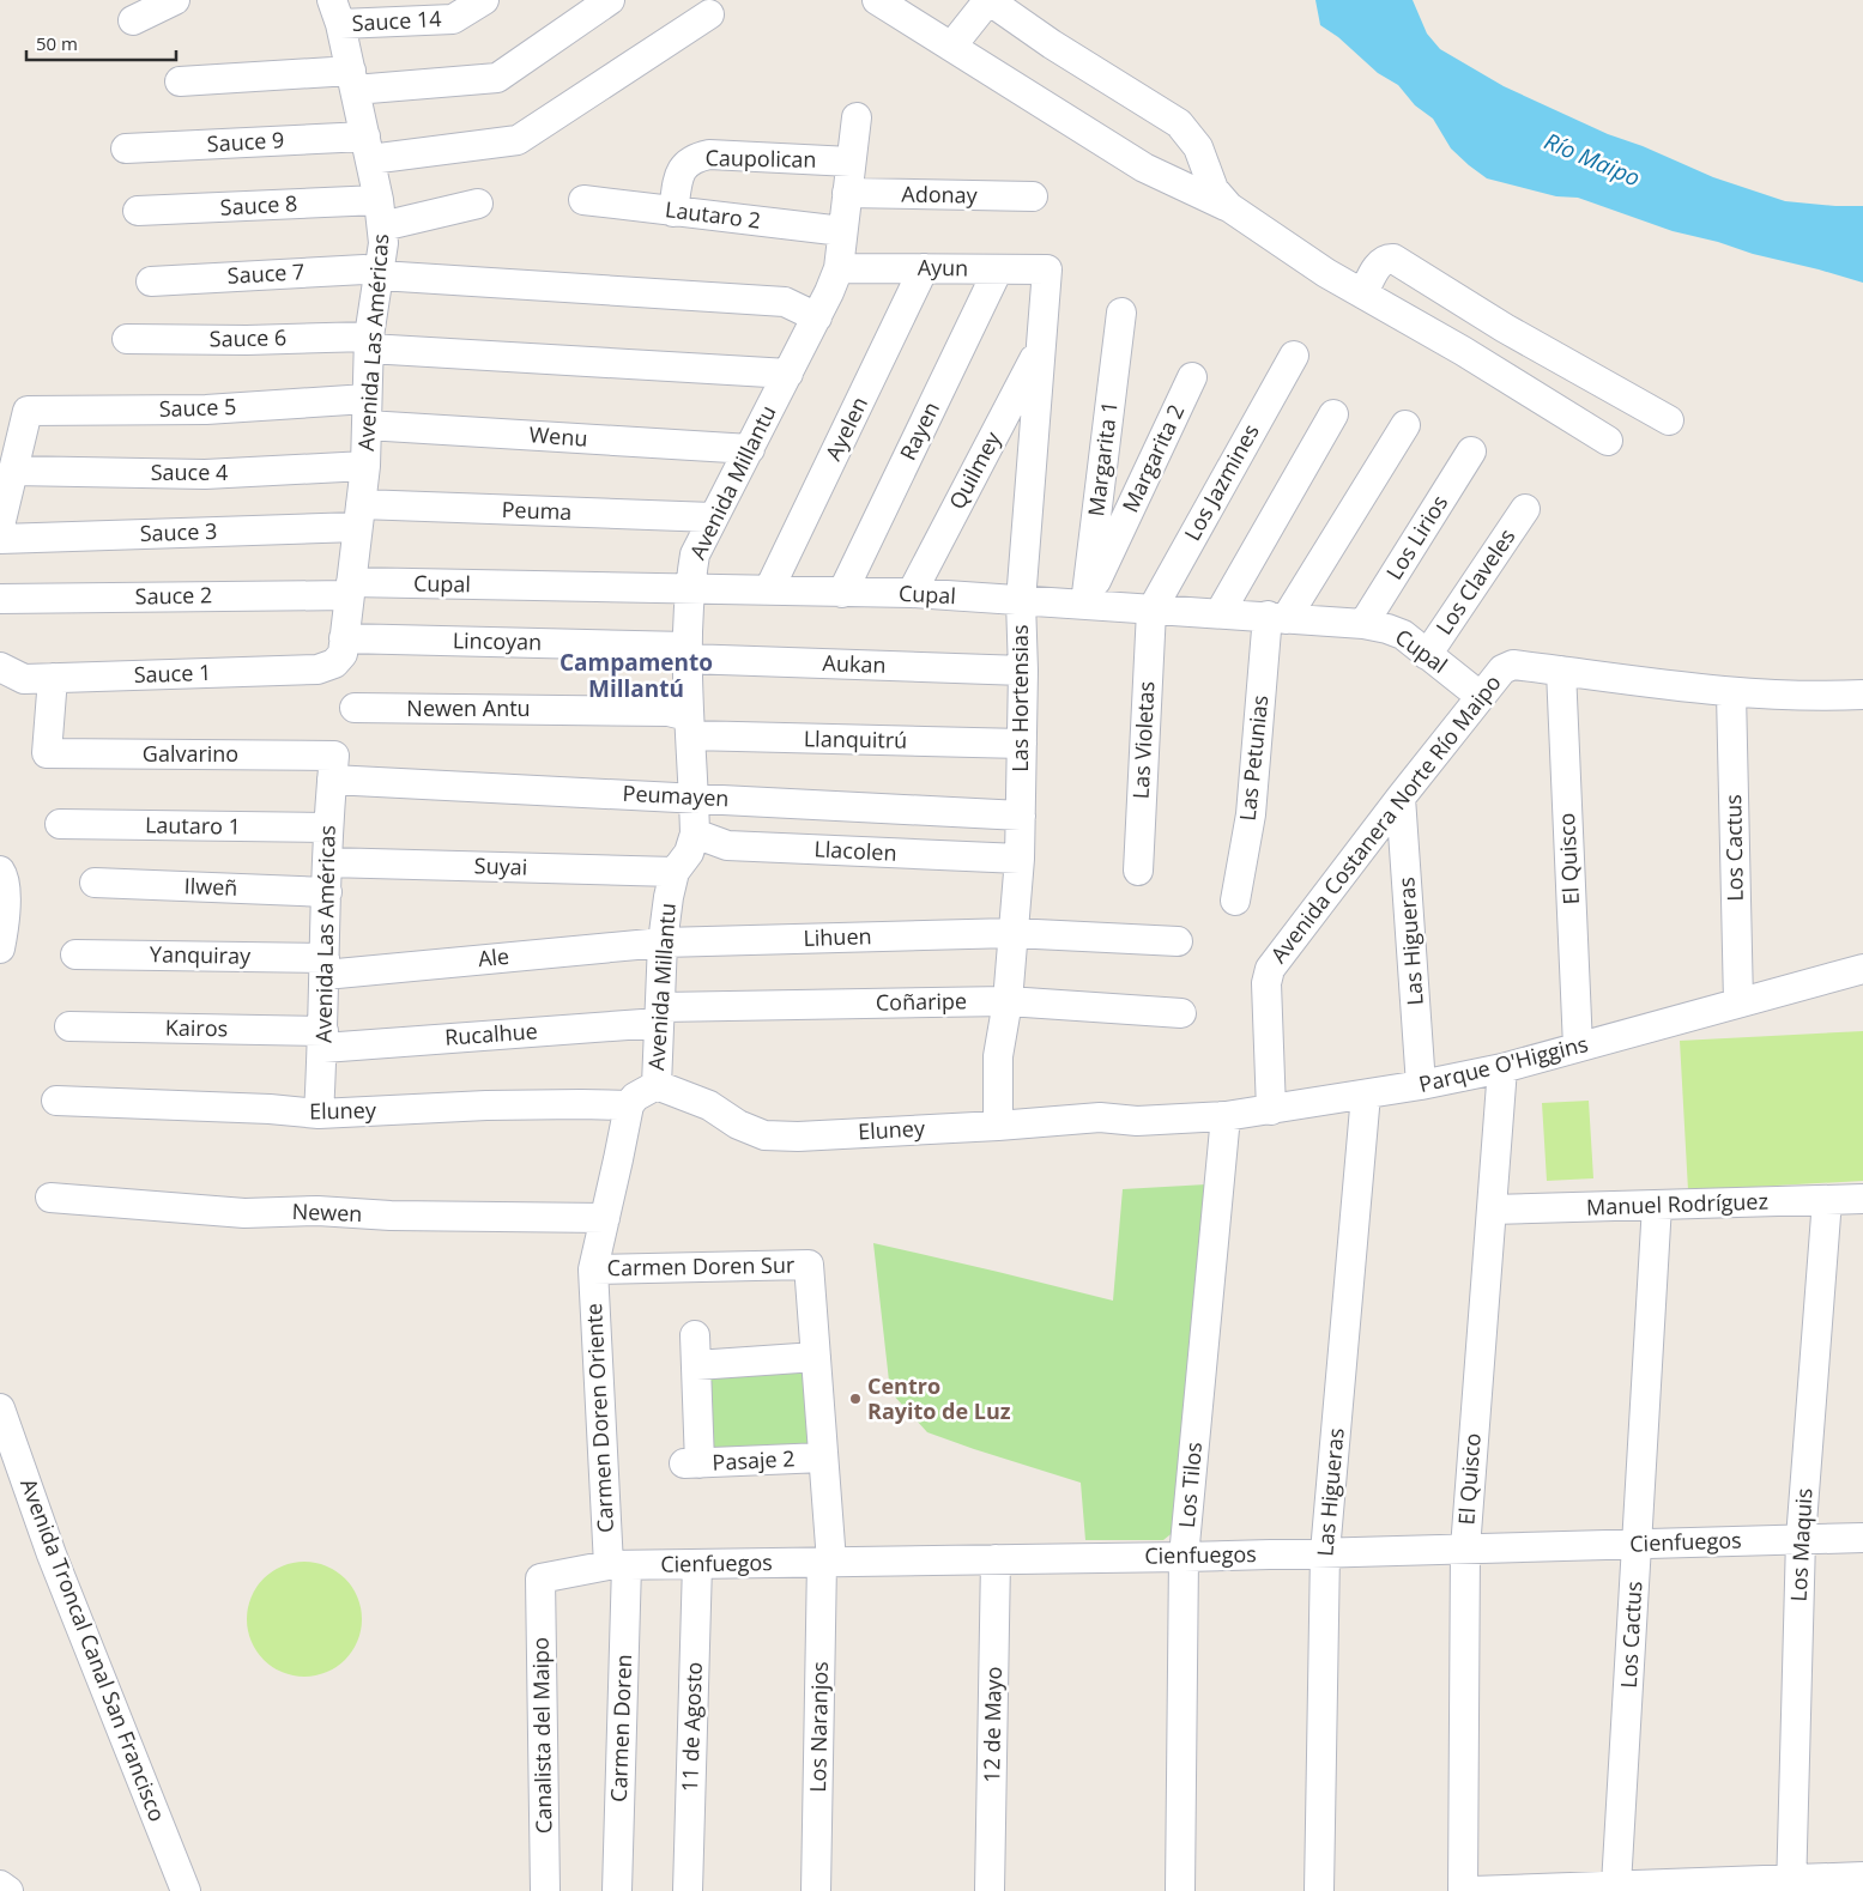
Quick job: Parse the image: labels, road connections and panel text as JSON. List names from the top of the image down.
{
  "streets": {
    "street": [
      "Sauce 14",
      "Sauce 9",
      "Caupolican",
      "Adonay",
      "Sauce 8",
      "Lautaro 2",
      "Ayun",
      "Sauce 7",
      "Sauce 6",
      "Avenida Las Américas",
      "Sauce 5",
      "Ayelen",
      "Rayen",
      "Wenu",
      "Margarita 1",
      "Margarita 2",
      "Quilmey",
      "Sauce 4",
      "Avenida Millantu",
      "Los Jazmines",
      "Peuma",
      "Sauce 3",
      "Los Lirios",
      "Los Claveles",
      "Cupal",
      "Sauce 2",
      "Lincoyan",
      "Aukan",
      "Sauce 1",
      "Las Hortensias",
      "Newen Antu",
      "Llanquitrú",
      "Las Violetas",
      "Galvarino",
      "Las Petunias",
      "Peumayen",
      "Avenida Costanera Norte Río Maipo",
      "Lautaro 1",
      "Los Cactus",
      "Llacolen",
      "El Quisco",
      "Suyai",
      "Ilweñ",
      "Lihuen",
      "Las Higueras",
      "Yanquiray",
      "Ale",
      "Coñaripe",
      "Kairos",
      "Rucalhue",
      "Parque O'Higgins",
      "Eluney",
      "Manuel Rodríguez",
      "Newen",
      "Carmen Doren Sur",
      "Carmen Doren Oriente",
      "Pasaje 2",
      "Los Tilos",
      "Cienfuegos",
      "Los Maquis",
      "Avenida Troncal Canal San Francisco",
      "12 de Mayo",
      "11 de Agosto",
      "Los Naranjos",
      "Carmen Doren",
      "Canalista del Maipo"
    ]
  },
  "crossings": [
    ["Sauce 14", "Avenida Las Américas"],
    ["Sauce 9", "Avenida Las Américas"],
    ["Caupolican", "Lautaro 2"],
    ["Caupolican", "Avenida Millantu"],
    ["Adonay", "Avenida Millantu"],
    ["Sauce 8", "Avenida Las Américas"],
    ["Lautaro 2", "Avenida Millantu"],
    ["Ayun", "Ayelen"],
    ["Ayun", "Rayen"],
    ["Ayun", "Avenida Millantu"],
    ["Ayun", "Las Hortensias"],
    ["Sauce 7", "Avenida Las Américas"],
    ["Sauce 7", "Avenida Millantu"],
    ["Sauce 6", "Avenida Las Américas"],
    ["Sauce 6", "Avenida Millantu"],
    ["Avenida Las Américas", "Sauce 5"],
    ["Avenida Las Américas", "Wenu"],
    ["Avenida Las Américas", "Sauce 4"],
    ["Avenida Las Américas", "Peuma"],
    ["Avenida Las Américas", "Sauce 3"],
    ["Avenida Las Américas", "Cupal"],
    ["Avenida Las Américas", "Sauce 2"],
    ["Avenida Las Américas", "Lincoyan"],
    ["Avenida Las Américas", "Sauce 1"],
    ["Avenida Las Américas", "Galvarino"],
    ["Avenida Las Américas", "Peumayen"],
    ["Avenida Las Américas", "Lautaro 1"],
    ["Avenida Las Américas", "Suyai"],
    ["Avenida Las Américas", "Ilweñ"],
    ["Avenida Las Américas", "Yanquiray"],
    ["Avenida Las Américas", "Ale"],
    ["Avenida Las Américas", "Kairos"],
    ["Avenida Las Américas", "Rucalhue"],
    ["Avenida Las Américas", "Eluney"],
    ["Sauce 5", "Wenu"],
    ["Sauce 5", "Sauce 4"],
    ["Ayelen", "Cupal"],
    ["Rayen", "Cupal"],
    ["Wenu", "Avenida Millantu"],
    ["Margarita 1", "Margarita 2"],
    ["Margarita 1", "Cupal"],
    ["Margarita 2", "Cupal"],
    ["Quilmey", "Cupal"],
    ["Quilmey", "Las Hortensias"],
    ["Avenida Millantu", "Peuma"],
    ["Avenida Millantu", "Cupal"],
    ["Avenida Millantu", "Lincoyan"],
    ["Avenida Millantu", "Aukan"],
    ["Avenida Millantu", "Newen Antu"],
    ["Avenida Millantu", "Llanquitrú"],
    ["Avenida Millantu", "Peumayen"],
    ["Avenida Millantu", "Llacolen"],
    ["Avenida Millantu", "Suyai"],
    ["Avenida Millantu", "Lihuen"],
    ["Avenida Millantu", "Ale"],
    ["Avenida Millantu", "Coñaripe"],
    ["Avenida Millantu", "Rucalhue"],
    ["Avenida Millantu", "Eluney"],
    ["Los Jazmines", "Cupal"],
    ["Los Jazmines", "Las Violetas"],
    ["Peuma", "Sauce 3"],
    ["Los Lirios", "Cupal"],
    ["Los Claveles", "Cupal"],
    ["Cupal", "Sauce 2"],
    ["Cupal", "Las Hortensias"],
    ["Cupal", "Las Violetas"],
    ["Cupal", "Las Petunias"],
    ["Cupal", "Avenida Costanera Norte Río Maipo"],
    ["Lincoyan", "Aukan"],
    ["Lincoyan", "Sauce 1"],
    ["Aukan", "Las Hortensias"],
    ["Sauce 1", "Galvarino"],
    ["Las Hortensias", "Llanquitrú"],
    ["Las Hortensias", "Peumayen"],
    ["Las Hortensias", "Llacolen"],
    ["Las Hortensias", "Lihuen"],
    ["Las Hortensias", "Coñaripe"],
    ["Las Hortensias", "Eluney"],
    ["Newen Antu", "Llanquitrú"],
    ["Galvarino", "Peumayen"],
    ["Avenida Costanera Norte Río Maipo", "Los Cactus"],
    ["Avenida Costanera Norte Río Maipo", "El Quisco"],
    ["Avenida Costanera Norte Río Maipo", "Las Higueras"],
    ["Avenida Costanera Norte Río Maipo", "Parque O'Higgins"],
    ["Los Cactus", "Parque O'Higgins"],
    ["Los Cactus", "Manuel Rodríguez"],
    ["Los Cactus", "Cienfuegos"],
    ["El Quisco", "Parque O'Higgins"],
    ["El Quisco", "Manuel Rodríguez"],
    ["El Quisco", "Cienfuegos"],
    ["Lihuen", "Ale"],
    ["Las Higueras", "Parque O'Higgins"],
    ["Las Higueras", "Cienfuegos"],
    ["Yanquiray", "Ale"],
    ["Coñaripe", "Rucalhue"],
    ["Kairos", "Rucalhue"],
    ["Parque O'Higgins", "Eluney"],
    ["Parque O'Higgins", "Los Tilos"],
    ["Manuel Rodríguez", "Los Maquis"],
    ["Carmen Doren Sur", "Carmen Doren Oriente"],
    ["Carmen Doren Sur", "Los Naranjos"],
    ["Carmen Doren Oriente", "Cienfuegos"],
    ["Carmen Doren Oriente", "Carmen Doren"],
    ["Pasaje 2", "Los Naranjos"],
    ["Los Tilos", "Cienfuegos"],
    ["Cienfuegos", "Los Maquis"],
    ["Cienfuegos", "12 de Mayo"],
    ["Cienfuegos", "11 de Agosto"],
    ["Cienfuegos", "Los Naranjos"],
    ["Cienfuegos", "Carmen Doren"],
    ["Cienfuegos", "Canalista del Maipo"]
  ],
  "districts": ["Campamento Millantú"],
  "water": ["Río Maipo"],
  "places": ["Centro Rayito de Luz"],
  "scale_bar": "50 m"
}
